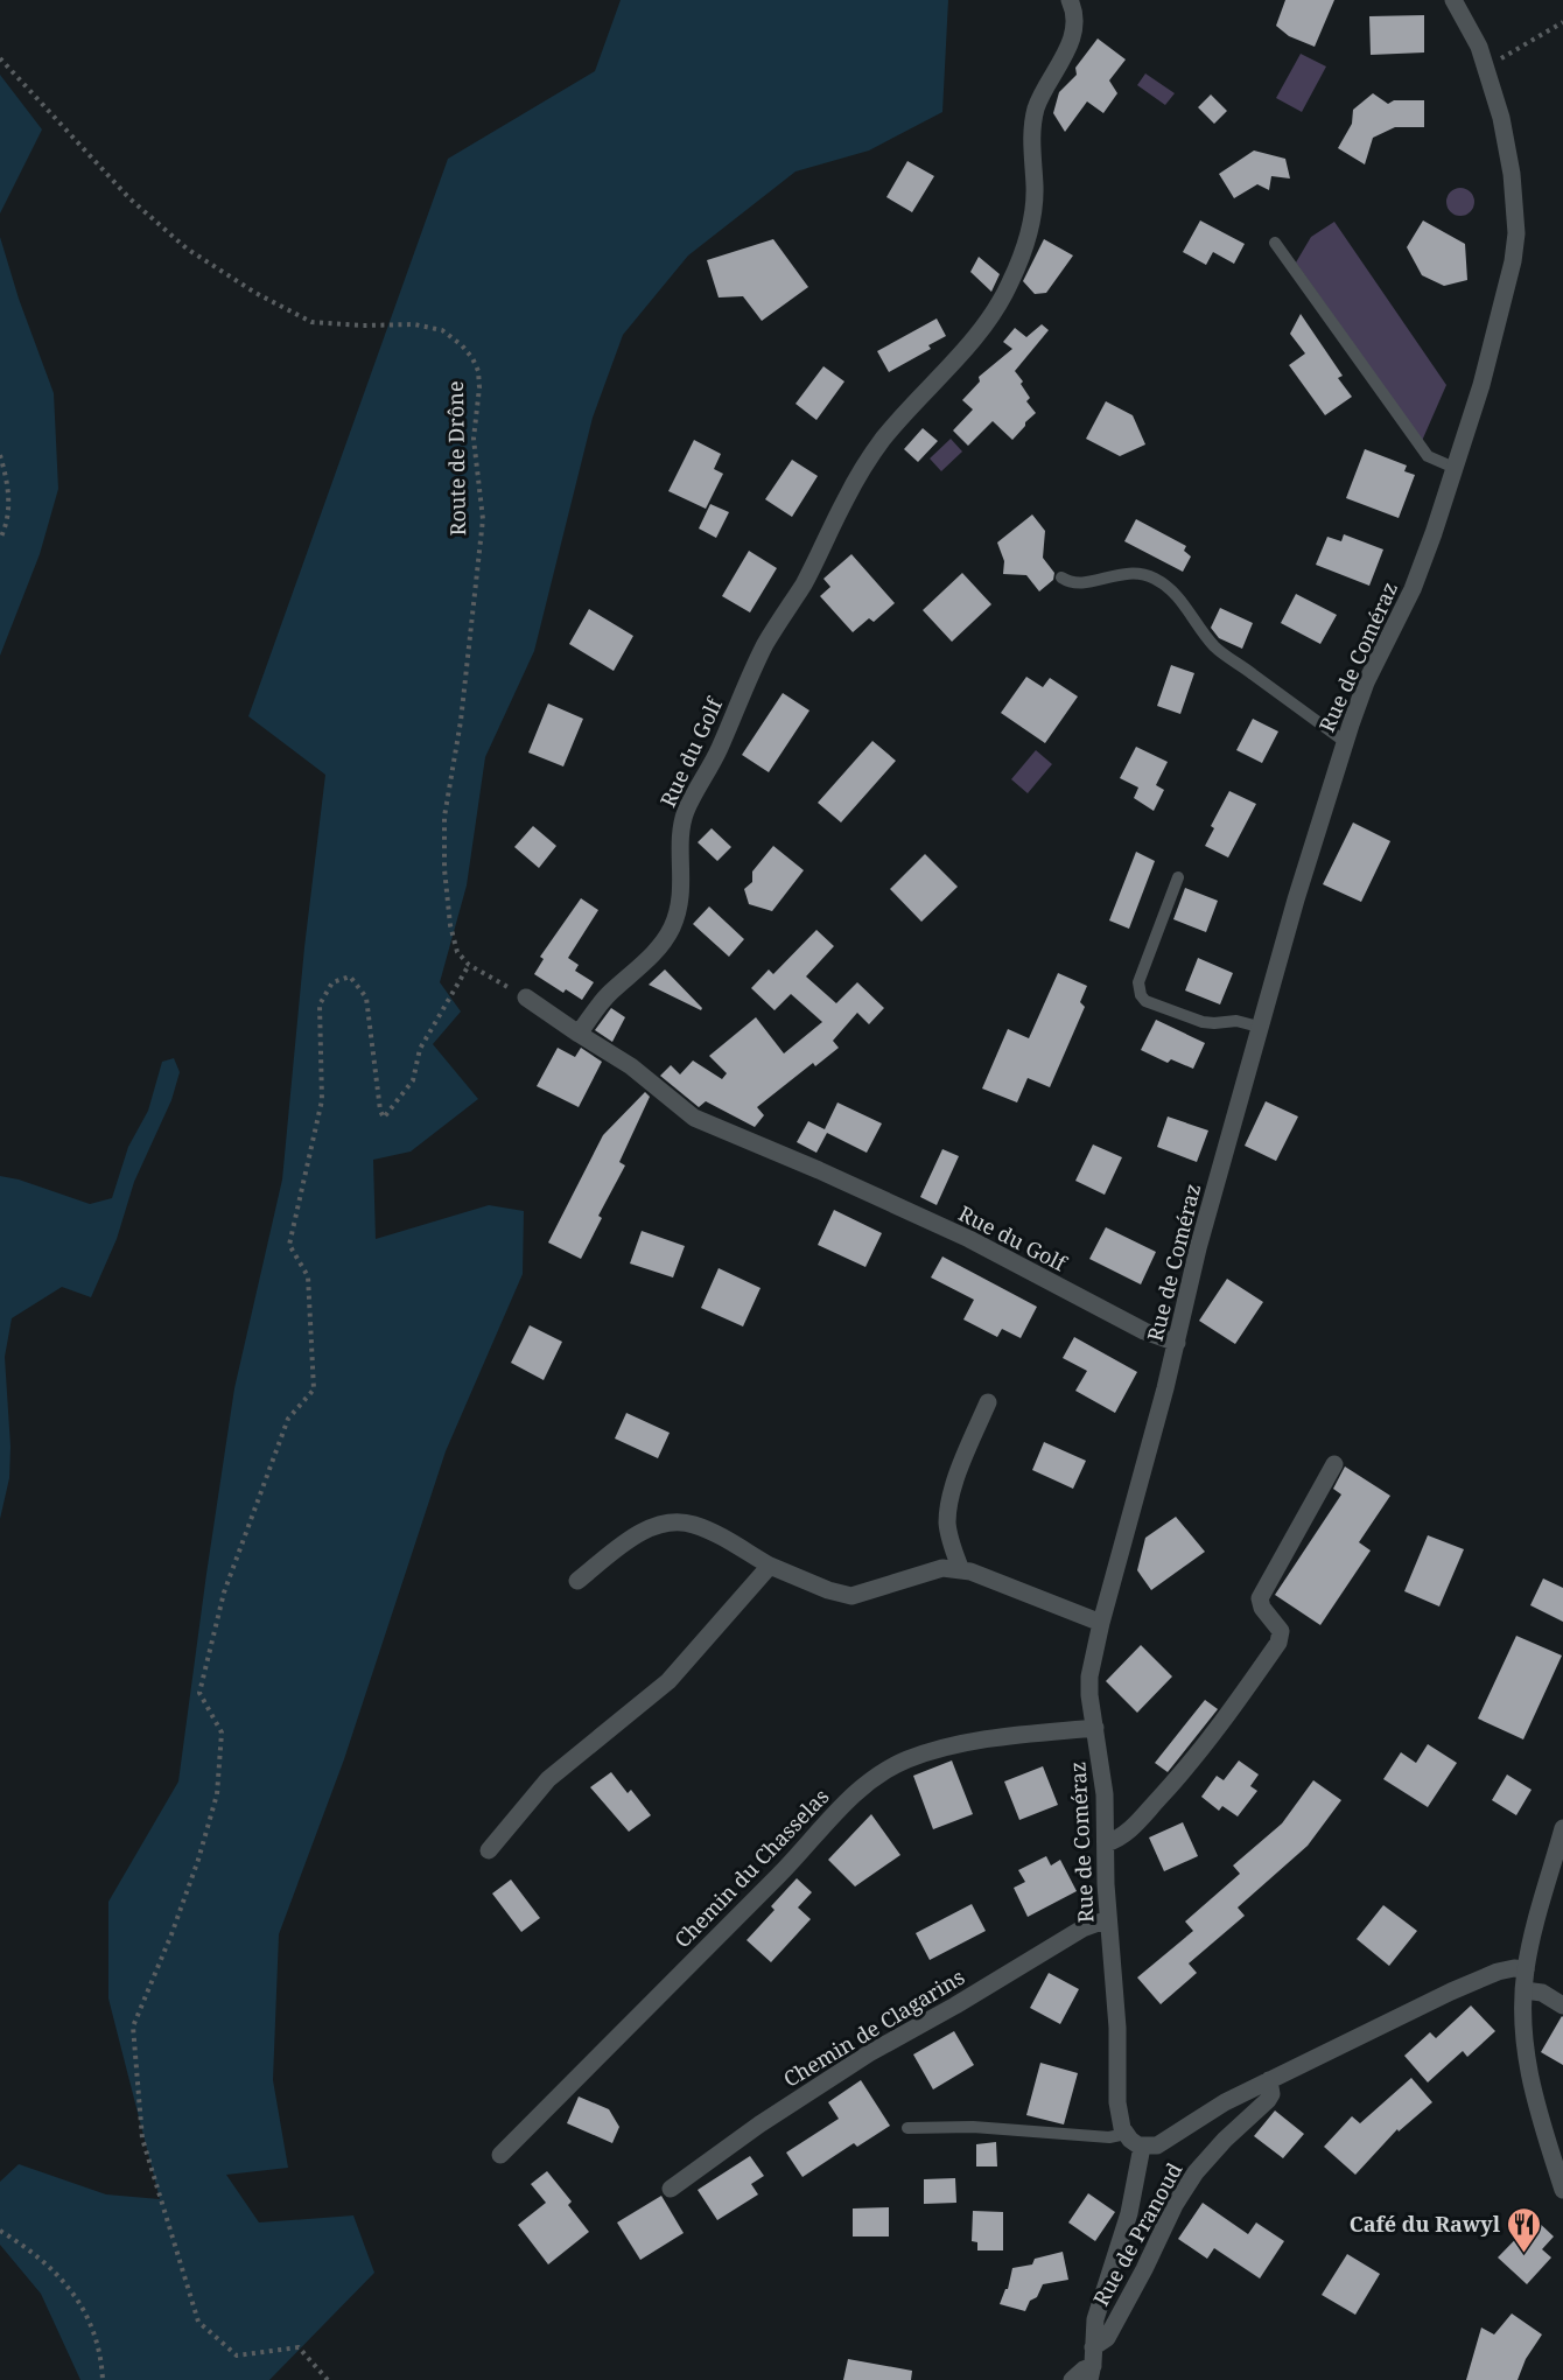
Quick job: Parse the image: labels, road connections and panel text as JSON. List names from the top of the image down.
{
  "streets": {
    "street": [
      "Rue de Coméraz",
      "Rue du Golf",
      "Chemin du Chasselas",
      "Chemin de Clagarins",
      "Rue de Pranoud"
    ],
    "path": ["Route de Drône"]
  },
  "crossings": [
    ["Rue de Coméraz", "Rue du Golf"],
    ["Rue de Coméraz", "Chemin du Chasselas"],
    ["Rue de Coméraz", "Chemin de Clagarins"]
  ],
  "places": {
    "restaurant": ["Café du Rawyl"]
  }
}
